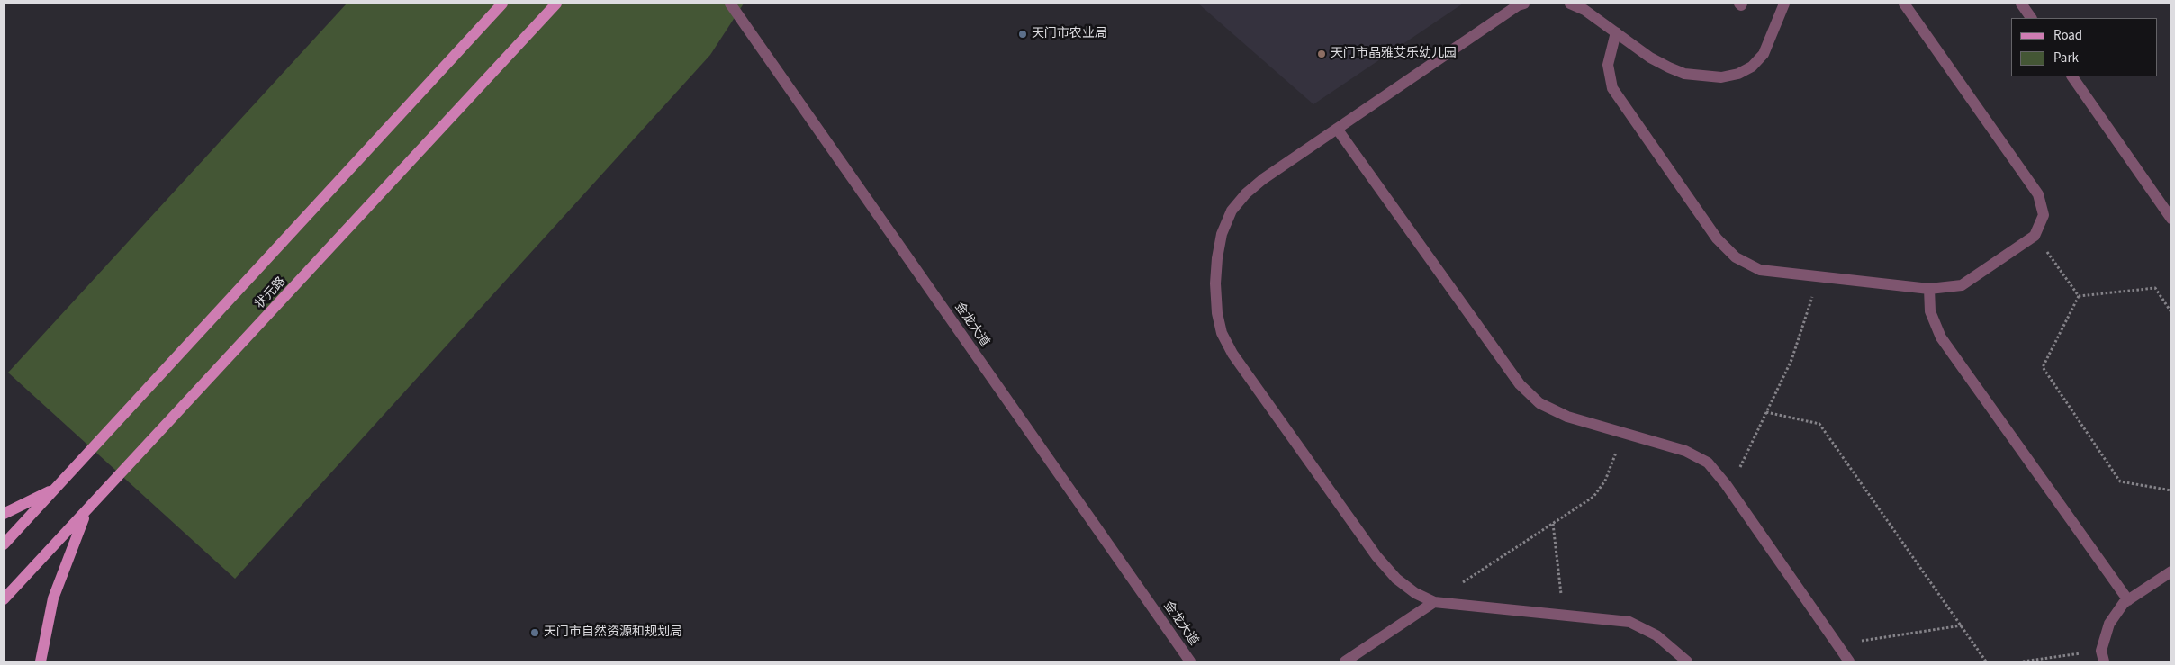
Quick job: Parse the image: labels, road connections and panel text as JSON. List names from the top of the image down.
{
  "streets": {
    "main road": ["状元路"],
    "street": ["金龙大道"]
  },
  "places": ["天门市农业局", "天门市晶雅艾乐幼儿园", "天门市自然资源和规划局"],
  "legend": ["Road", "Park"]
}
